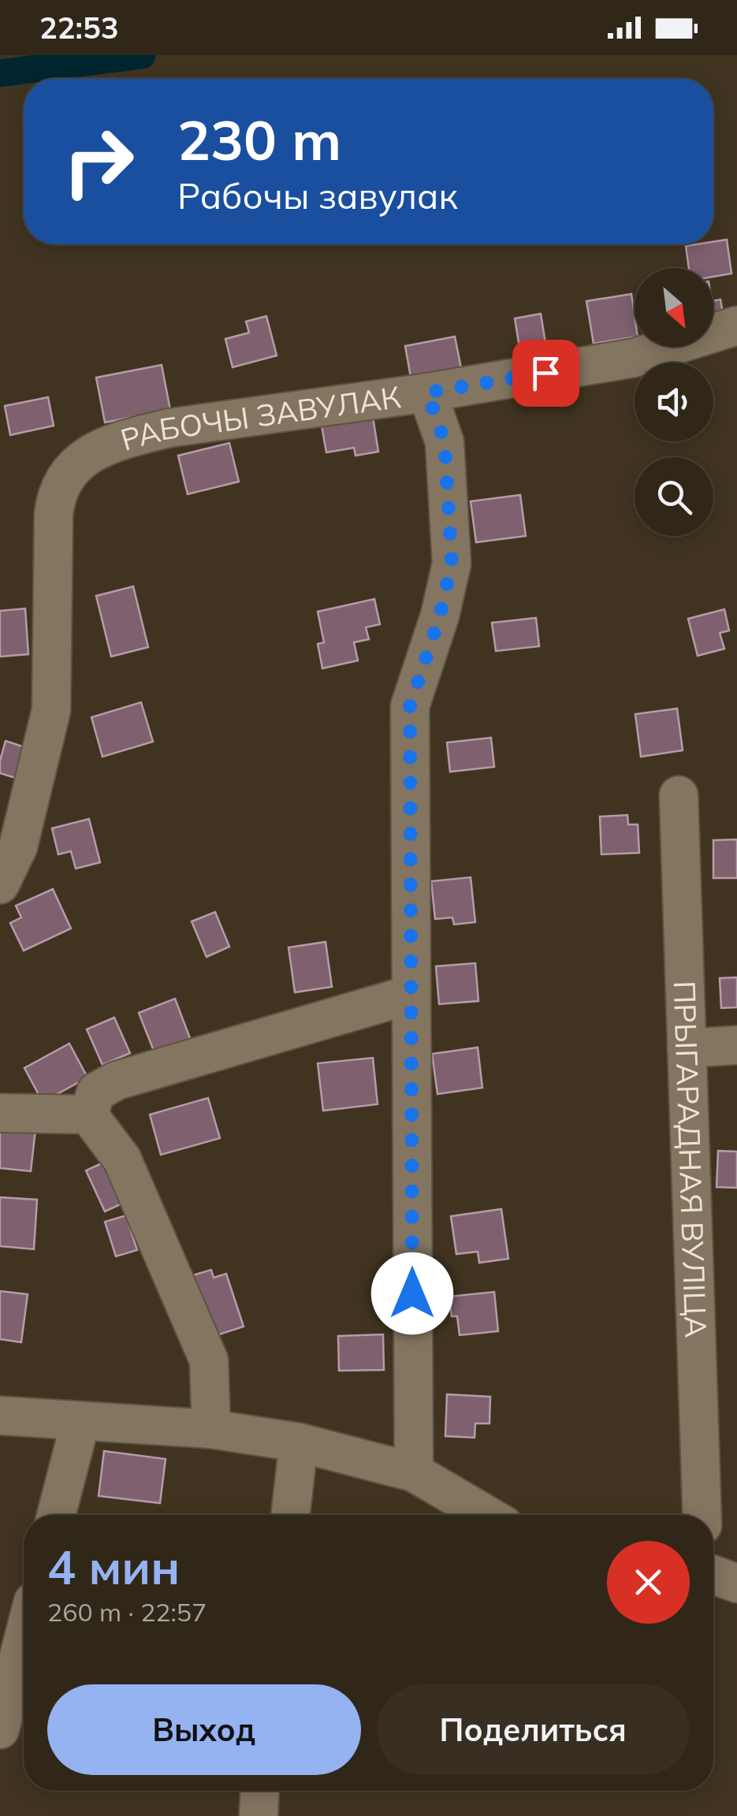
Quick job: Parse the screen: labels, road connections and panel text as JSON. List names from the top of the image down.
{
  "streets": {
    "street": ["РАБОЧЫ ЗАВУЛАК", "ПРЫГАРАДНАЯ ВУЛІЦА"]
  },
  "north": "bottom right",
  "page": {
    "status": "22:53",
    "turn": ["230 m", "Рабочы завулак"],
    "heading": ["4 мин", "260 m · 22:57"],
    "buttons": ["Выход", "Поделиться"]
  }
}
